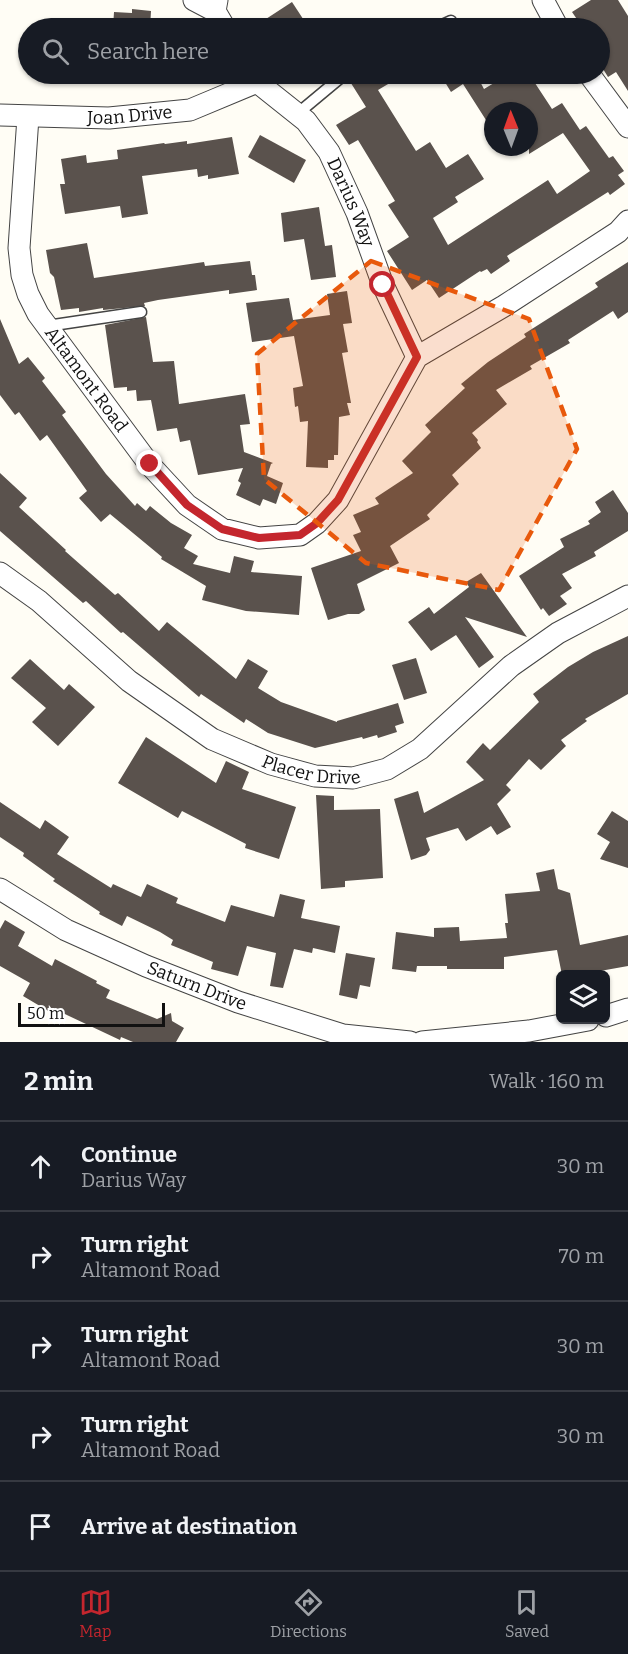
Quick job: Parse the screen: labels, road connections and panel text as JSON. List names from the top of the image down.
{
  "streets": {
    "street": [
      "Joan Drive",
      "Darius Way",
      "Altamont Road",
      "Placer Drive",
      "Saturn Drive"
    ]
  },
  "crossings": [
    ["Joan Drive", "Altamont Road"],
    ["Darius Way", "Altamont Road"]
  ],
  "scale_bar": "50 m",
  "north": "top",
  "page": {
    "search": "Search here",
    "scale": "50 m",
    "heading": ["2 min", "Walk · 160 m"],
    "list": [
      ["Continue", "Darius Way", "30 m"],
      ["Turn right", "Altamont Road", "70 m"],
      ["Turn right", "Altamont Road", "30 m"],
      ["Turn right", "Altamont Road", "30 m"],
      "Arrive at destination"
    ],
    "nav": ["Map", "Directions", "Saved"]
  }
}
